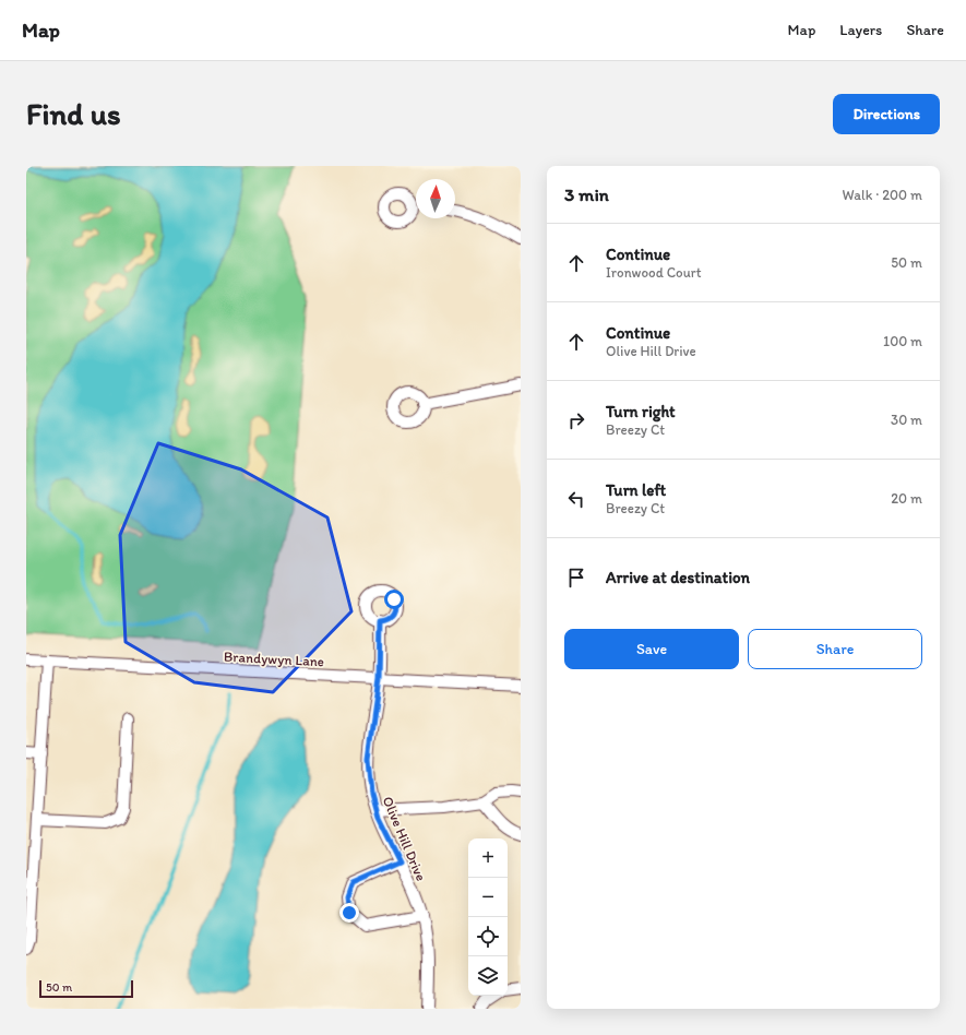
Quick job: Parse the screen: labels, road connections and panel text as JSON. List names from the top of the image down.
{
  "streets": {
    "street": ["Brandywyn Lane", "Olive Hill Drive"]
  },
  "crossings": [
    ["Brandywyn Lane", "Olive Hill Drive"]
  ],
  "scale_bar": "50 m",
  "north": "top",
  "page": {
    "header": "Map",
    "nav": ["Map", "Layers", "Share"],
    "buttons": [
      "Directions",
      ["Save", "Share"]
    ],
    "title": "Find us",
    "heading": ["3 min", "Walk · 200 m"],
    "list": [
      ["Continue", "Ironwood Court", "50 m"],
      ["Continue", "Olive Hill Drive", "100 m"],
      ["Turn right", "Breezy Ct", "30 m"],
      ["Turn left", "Breezy Ct", "20 m"],
      "Arrive at destination"
    ],
    "map_buttons": ["+", "−"],
    "scale": "50 m"
  }
}
